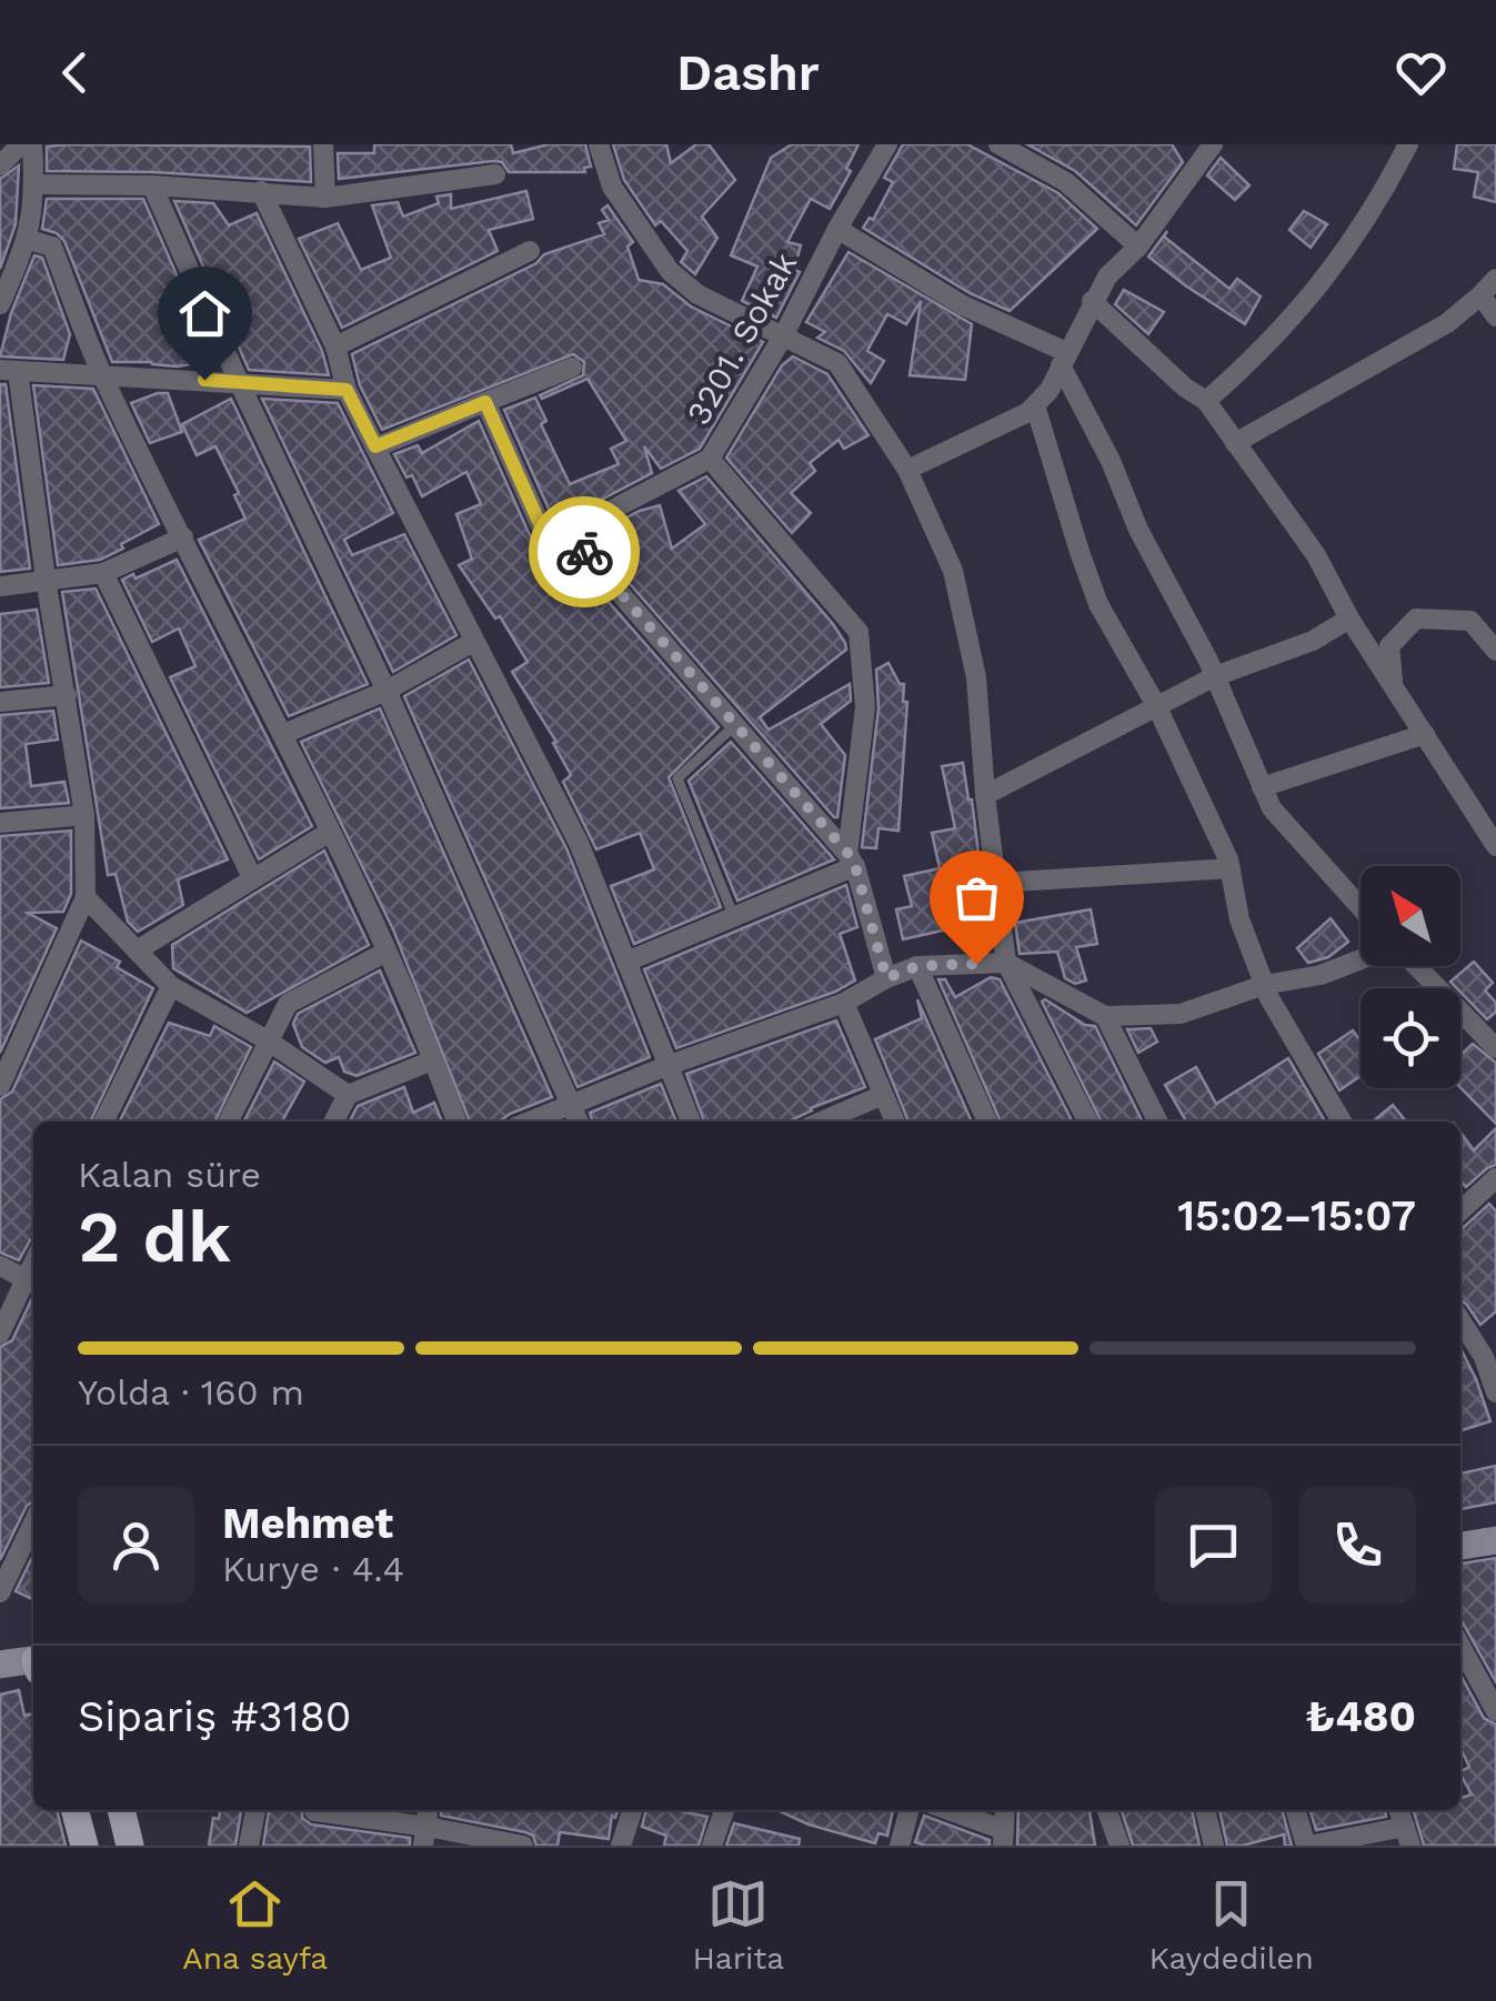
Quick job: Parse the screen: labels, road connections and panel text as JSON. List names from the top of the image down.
{
  "streets": {
    "street": ["3201. Sokak"]
  },
  "north": "top left",
  "page": {
    "header": "Dashr",
    "heading": ["2 dk", "Kalan süre", "15:02–15:07"],
    "panel": [
      "Mehmet",
      "Kurye · 4.4",
      "Sipariş #3180",
      "₺480"
    ],
    "bar": "Yolda · 160 m",
    "tabs": ["Ana sayfa", "Harita", "Kaydedilen"]
  }
}
